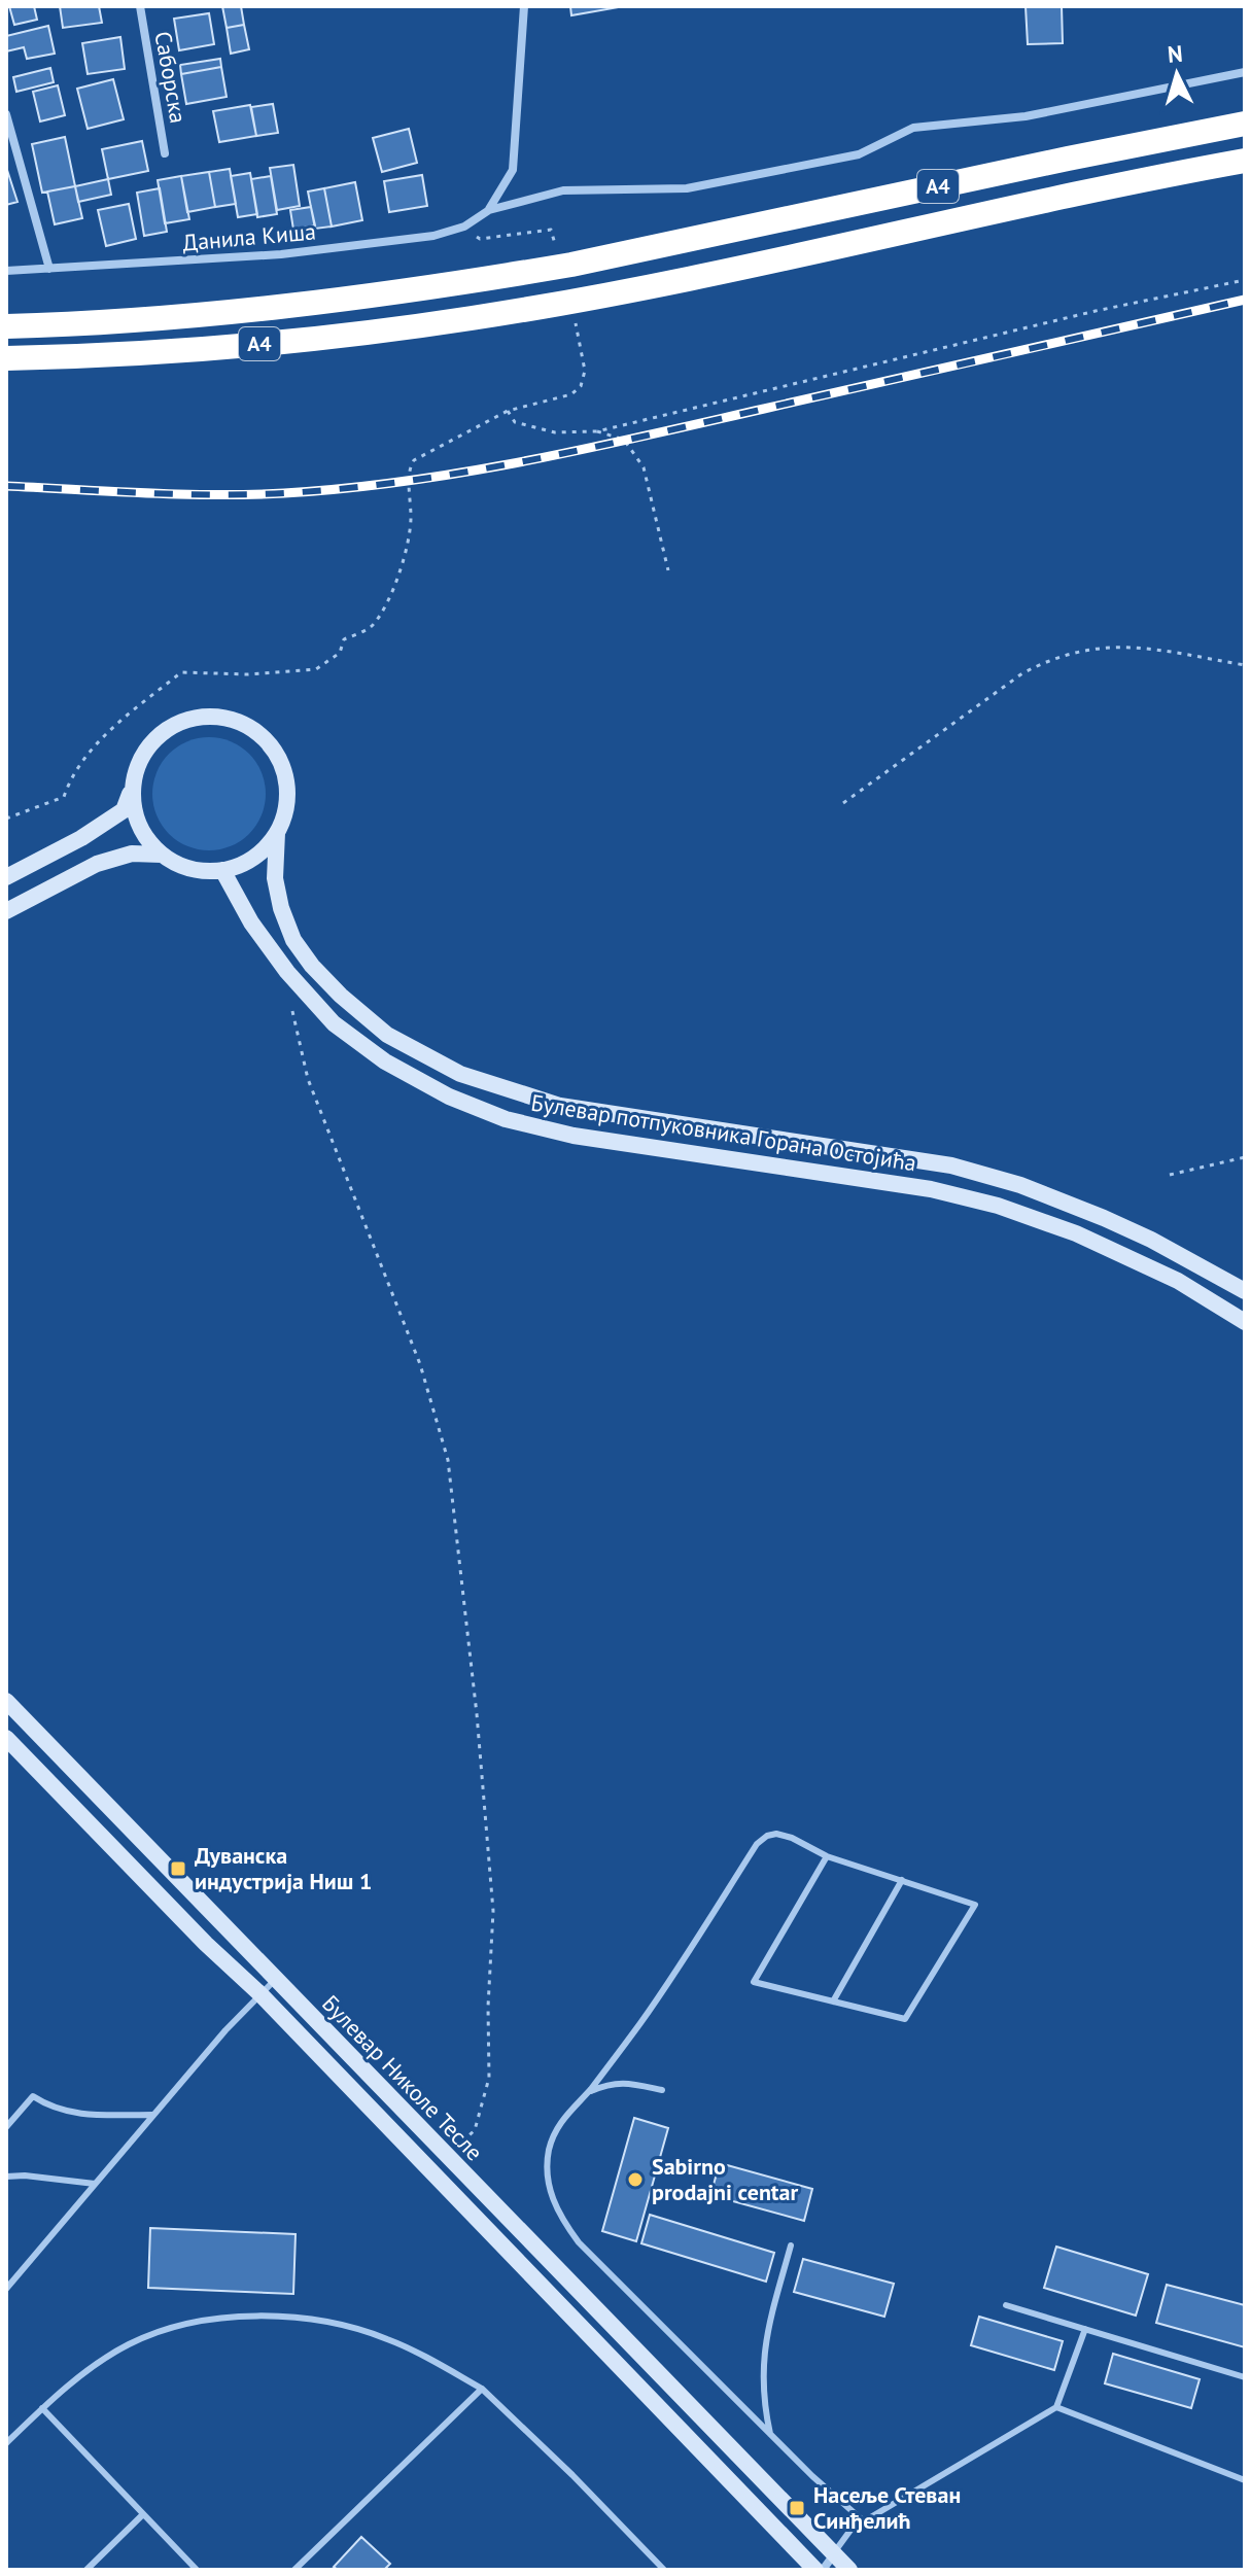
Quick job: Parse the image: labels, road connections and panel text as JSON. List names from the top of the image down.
{
  "streets": {
    "highway": ["A4"],
    "main road": ["Булевар потпуковника Горана Остојића", "Булевар Николе Тесле"],
    "street": ["Саборска", "Данила Киша"]
  },
  "places": {
    "transit": ["Дуванска индустрија Ниш 1", "Насеље Стеван Синђелић"],
    "other": ["Sabirno prodajni centar"]
  },
  "north": "top"
}
